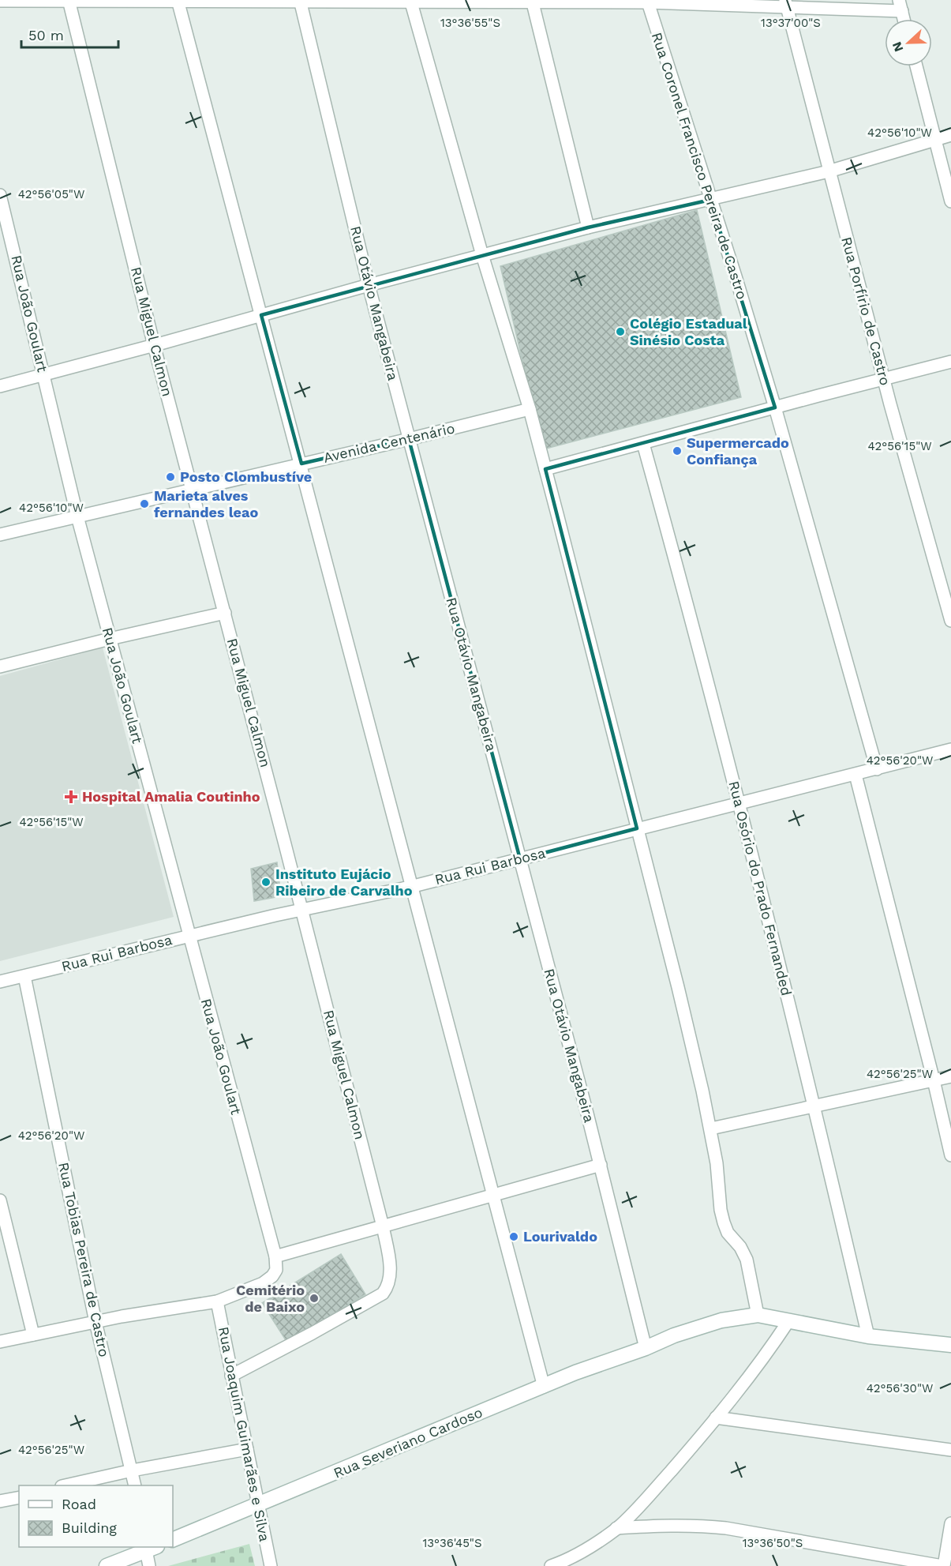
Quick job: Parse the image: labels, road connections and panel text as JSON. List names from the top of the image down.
{
  "streets": {
    "street": [
      "Rua Coronel Francisco Pereira de Castro",
      "Rua Otávio Mangabeira",
      "Rua Porfírio de Castro",
      "Rua João Goulart",
      "Rua Miguel Calmon",
      "Avenida Centenário",
      "Rua Rui Barbosa",
      "Rua Osório do Prado Fernanded",
      "Rua Tobias Pereira de Castro",
      "Rua Joaquim Guimarães e Silva",
      "Rua Severiano Cardoso"
    ]
  },
  "crossings": [
    ["Rua Coronel Francisco Pereira de Castro", "Rua Rui Barbosa"],
    ["Rua Otávio Mangabeira", "Avenida Centenário"],
    ["Rua Otávio Mangabeira", "Rua Rui Barbosa"],
    ["Rua Otávio Mangabeira", "Rua Severiano Cardoso"],
    ["Rua João Goulart", "Avenida Centenário"],
    ["Rua João Goulart", "Rua Rui Barbosa"],
    ["Rua Miguel Calmon", "Avenida Centenário"],
    ["Rua Miguel Calmon", "Rua Rui Barbosa"],
    ["Rua Miguel Calmon", "Rua Joaquim Guimarães e Silva"],
    ["Rua Rui Barbosa", "Rua Osório do Prado Fernanded"],
    ["Rua Rui Barbosa", "Rua Tobias Pereira de Castro"],
    ["Rua Osório do Prado Fernanded", "Rua Severiano Cardoso"],
    ["Rua Joaquim Guimarães e Silva", "Rua Severiano Cardoso"]
  ],
  "places": {
    "other": [
      "Colégio Estadual Sinésio Costa",
      "Supermercado Confiança",
      "Posto Clombustíve",
      "Marieta alves fernandes leao",
      "Instituto Eujácio Ribeiro de Carvalho",
      "Lourivaldo",
      "Cemitério de Baixo"
    ],
    "health": ["Hospital Amalia Coutinho"]
  },
  "legend": ["Road", "Building"],
  "scale_bar": "50 m",
  "north": "left",
  "coordinates": [
    "13°36'55\"S",
    "13°37'00\"S",
    "42°56'10\"W",
    "42°56'05\"W",
    "42°56'15\"W",
    "42°56'20\"W",
    "42°56'25\"W",
    "42°56'30\"W",
    "13°36'45\"S",
    "13°36'50\"S"
  ]
}
